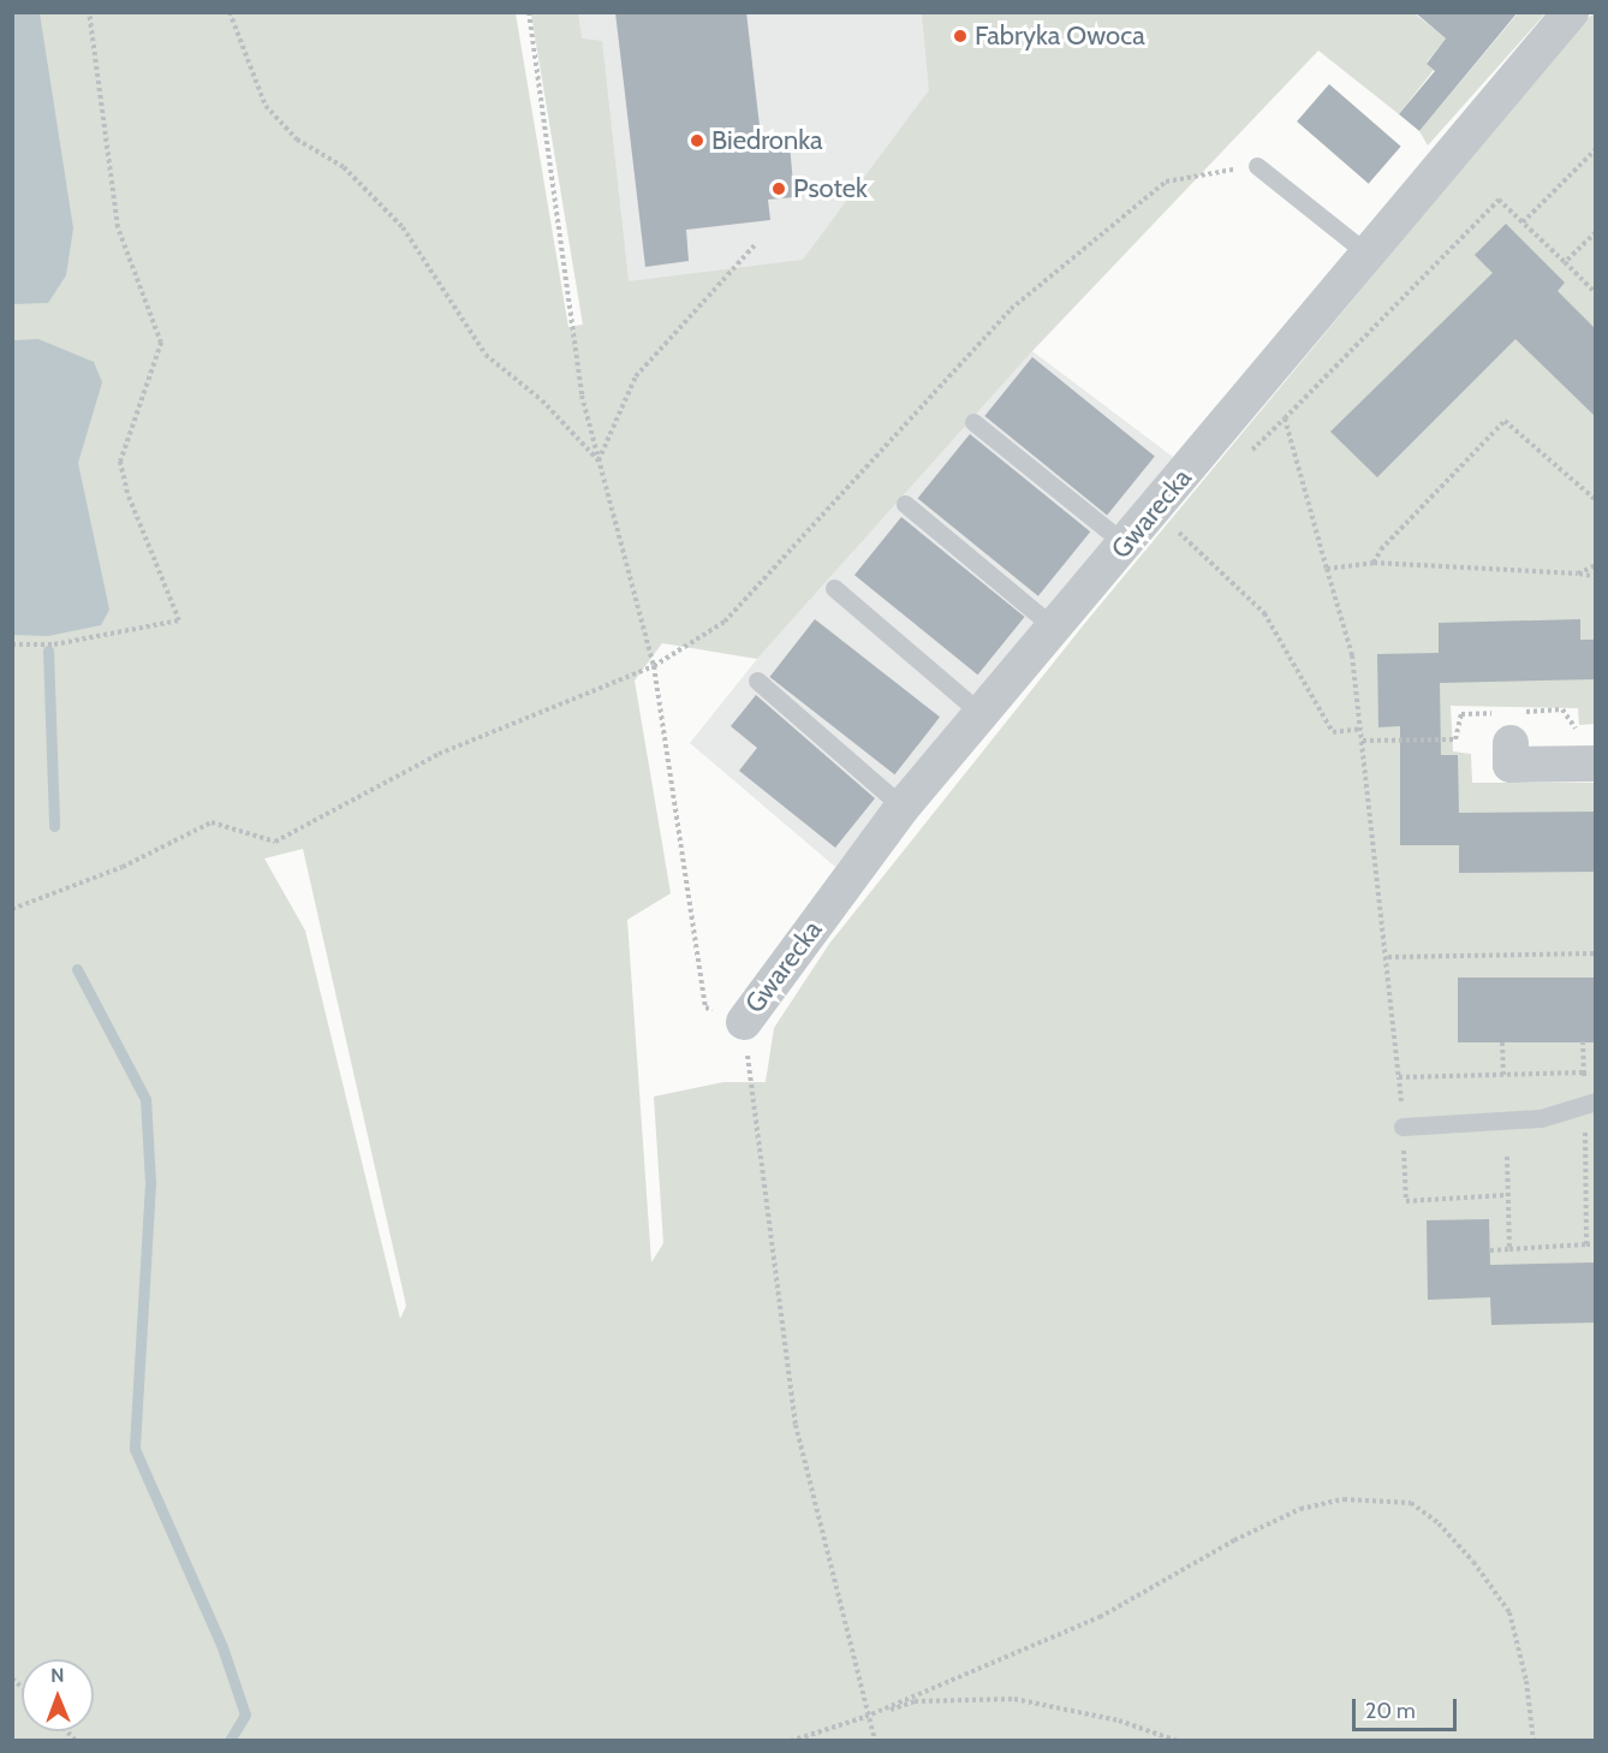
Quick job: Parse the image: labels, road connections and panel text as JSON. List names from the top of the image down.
{
  "streets": {
    "street": ["Gwarecka"]
  },
  "places": ["Fabryka Owoca", "Biedronka", "Psotek"],
  "scale_bar": "20 m",
  "north": "top"
}
